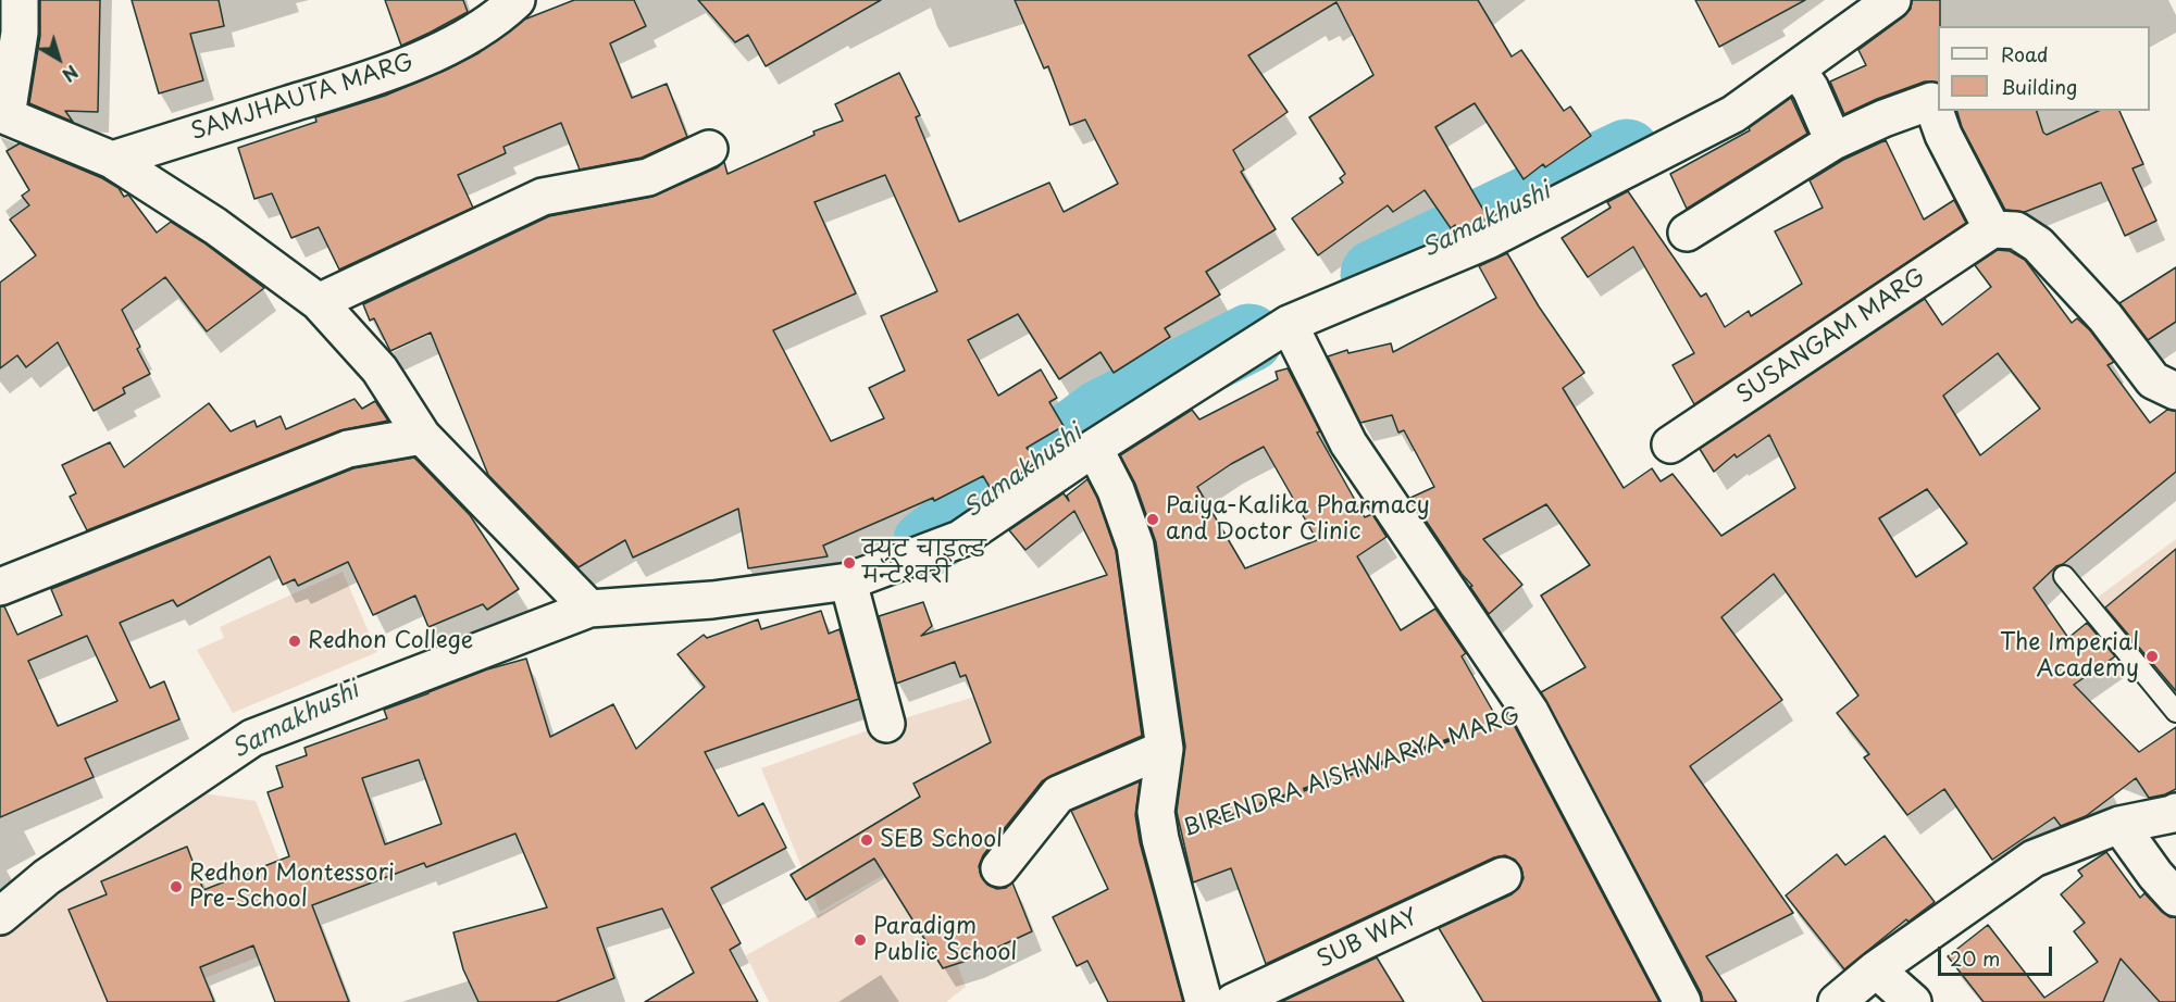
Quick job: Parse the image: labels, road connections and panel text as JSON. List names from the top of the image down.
{
  "streets": {
    "street": [
      "SAMJHAUTA MARG",
      "SUSANGAM MARG",
      "BIRENDRA AISHWARYA MARG",
      "SUB WAY"
    ]
  },
  "water": ["Samakhushi"],
  "places": [
    "Paiya-Kalika Pharmacy and Doctor Clinic",
    "क्युट चाइल्ड मन्टेश्वरी",
    "Redhon College",
    "The Imperial Academy",
    "SEB School",
    "Redhon Montessori Pre-School",
    "Paradigm Public School"
  ],
  "legend": ["Road", "Building"],
  "scale_bar": "20 m",
  "north": "bottom right"
}
